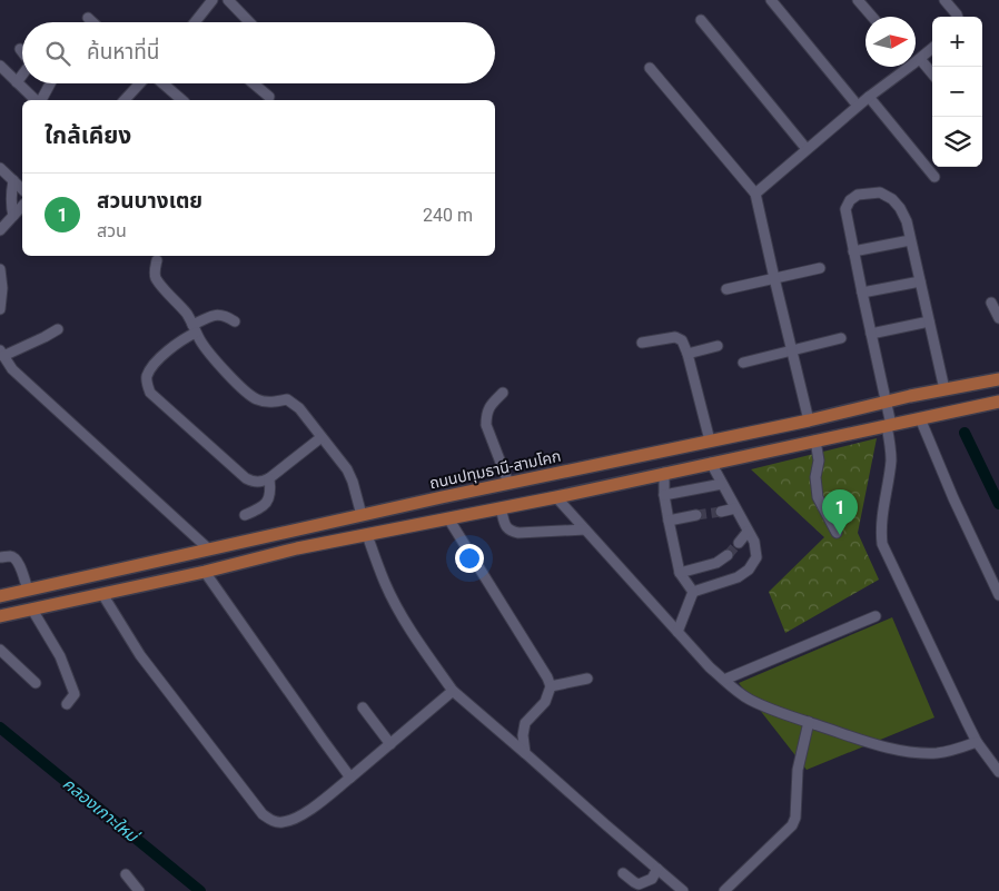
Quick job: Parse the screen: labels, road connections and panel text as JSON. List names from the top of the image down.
{
  "streets": {
    "main road": ["ถนนปทุมธานี-สามโคก"]
  },
  "water": ["คลองเกาะใหม่"],
  "north": "right",
  "page": {
    "map_buttons": ["+", "−"],
    "search": "ค้นหาที่นี่",
    "heading": "ใกล้เคียง",
    "list": [
      {
        "mark": "1",
        "name": "สวนบางเตย",
        "note": "สวน",
        "value": "240 m"
      }
    ],
    "pins": "1"
  }
}
